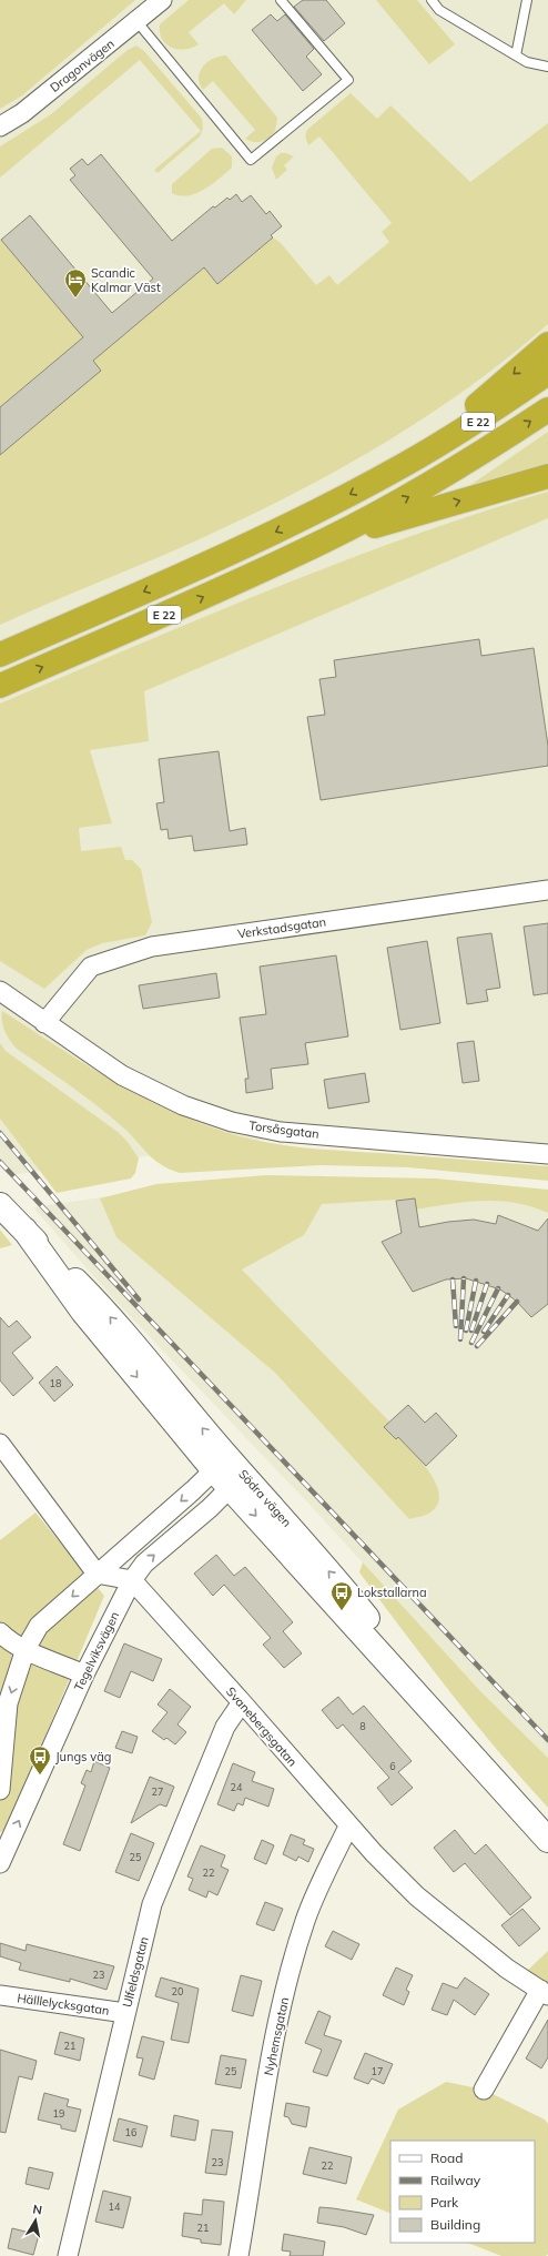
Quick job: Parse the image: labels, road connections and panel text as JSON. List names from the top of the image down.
{
  "streets": {
    "highway": ["E 22"],
    "main road": ["Södra vägen"],
    "street": [
      "Dragonvägen",
      "Verkstadsgatan",
      "Torsåsgatan",
      "Tegelviksvägen",
      "Svanebergsgatan",
      "Ulfeldsgatan",
      "Hälllelycksgatan",
      "Nyhemsgatan"
    ]
  },
  "crossings": [
    ["Verkstadsgatan", "Torsåsgatan"],
    ["Södra vägen", "Tegelviksvägen"],
    ["Tegelviksvägen", "Svanebergsgatan"],
    ["Svanebergsgatan", "Ulfeldsgatan"],
    ["Svanebergsgatan", "Nyhemsgatan"],
    ["Ulfeldsgatan", "Hälllelycksgatan"]
  ],
  "places": {
    "hotel": ["Scandic Kalmar Väst"],
    "bus stop": ["Lokstallarna", "Jungs väg"]
  },
  "house_numbers": [
    "18",
    "8",
    "6",
    "24",
    "27",
    "25",
    "22",
    "23",
    "20",
    "21",
    "25",
    "17",
    "19",
    "16",
    "23",
    "22",
    "14",
    "21"
  ],
  "legend": [
    "Road",
    "Railway",
    "Park",
    "Building"
  ],
  "north": "top"
}
